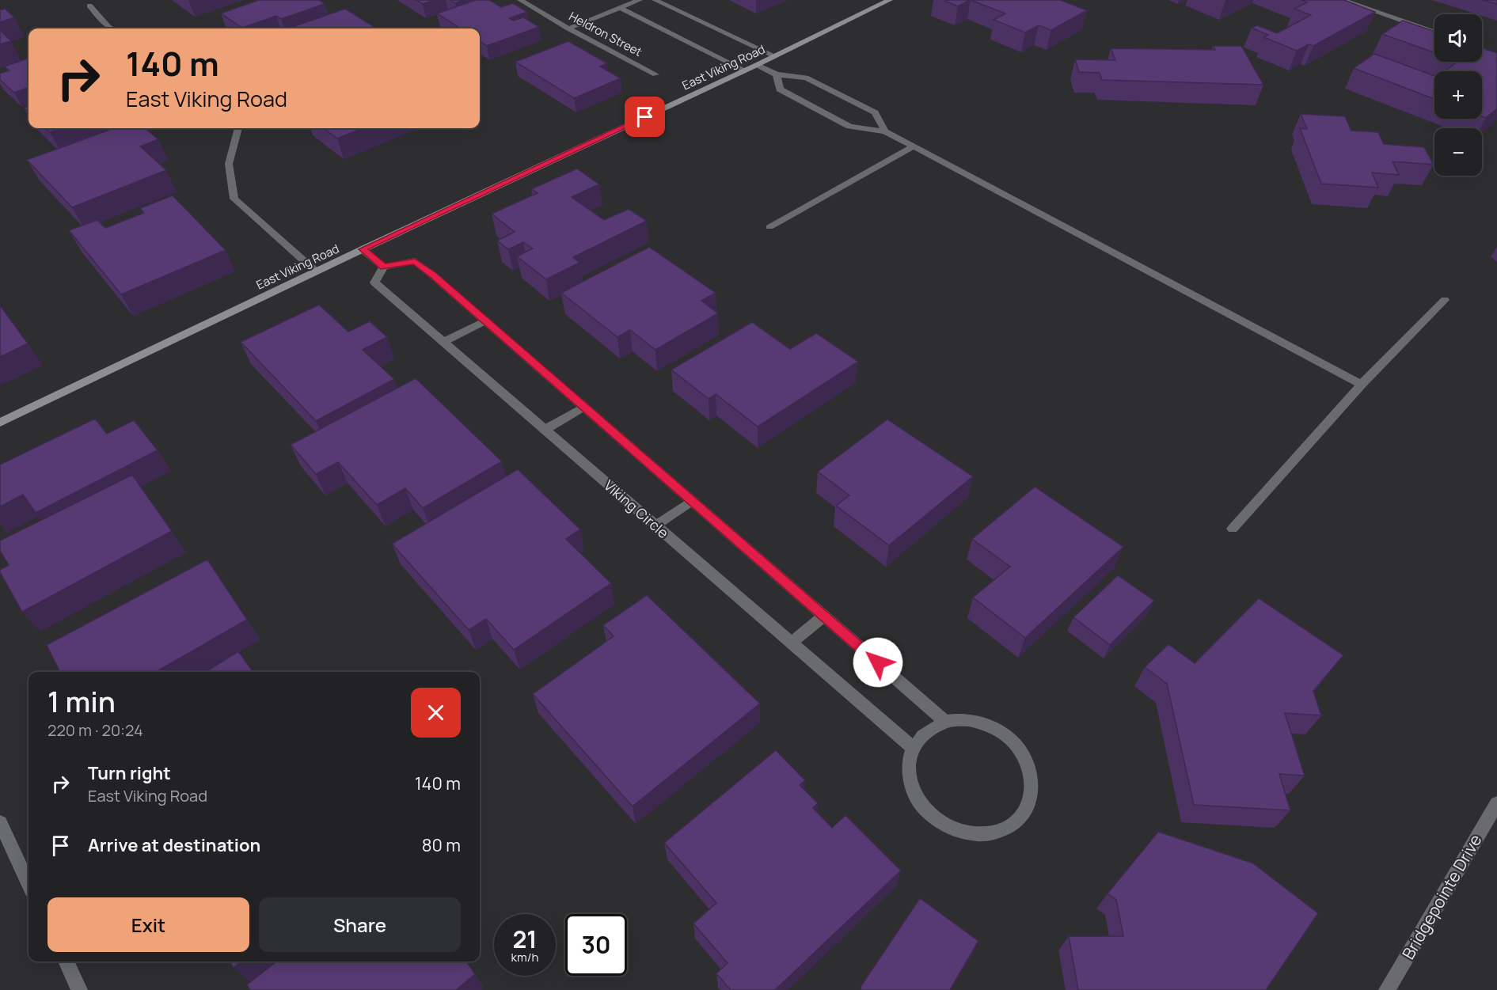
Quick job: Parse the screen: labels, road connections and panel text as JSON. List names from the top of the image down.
{
  "streets": {
    "street": [
      "Heldron Street",
      "East Viking Road",
      "Viking Circle",
      "Bridgepointe Drive"
    ]
  },
  "page": {
    "map_buttons": ["+", "−"],
    "turn": ["140 m", "East Viking Road"],
    "heading": ["1 min", "220 m · 20:24"],
    "list": [
      {
        "name": "Turn right",
        "note": "East Viking Road",
        "value": "140 m"
      },
      {
        "name": "Arrive at destination",
        "value": "80 m"
      }
    ],
    "buttons": ["Exit", "Share"],
    "speed": "21 km/h",
    "limit": "30"
  }
}
